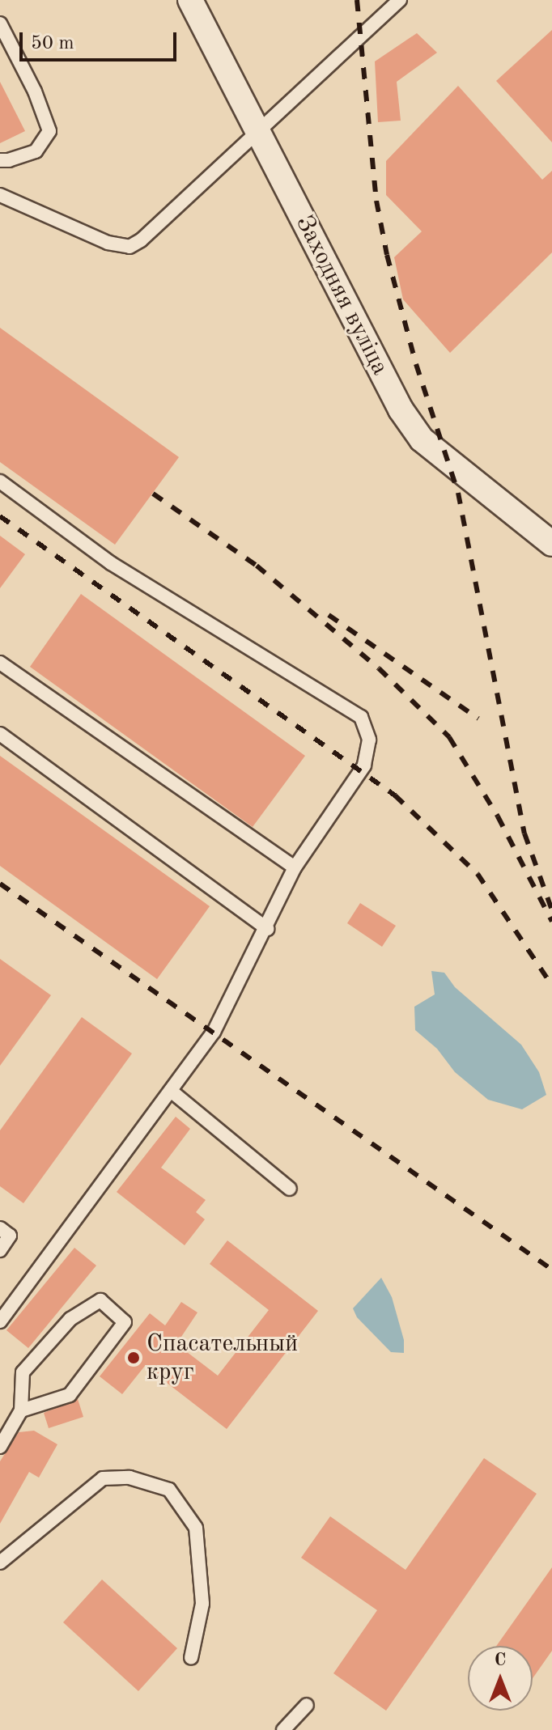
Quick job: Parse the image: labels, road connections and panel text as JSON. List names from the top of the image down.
{
  "streets": {
    "street": ["Заходняя вуліца"]
  },
  "places": ["Спасательный круг"],
  "scale_bar": "50 m",
  "north": "top"
}
